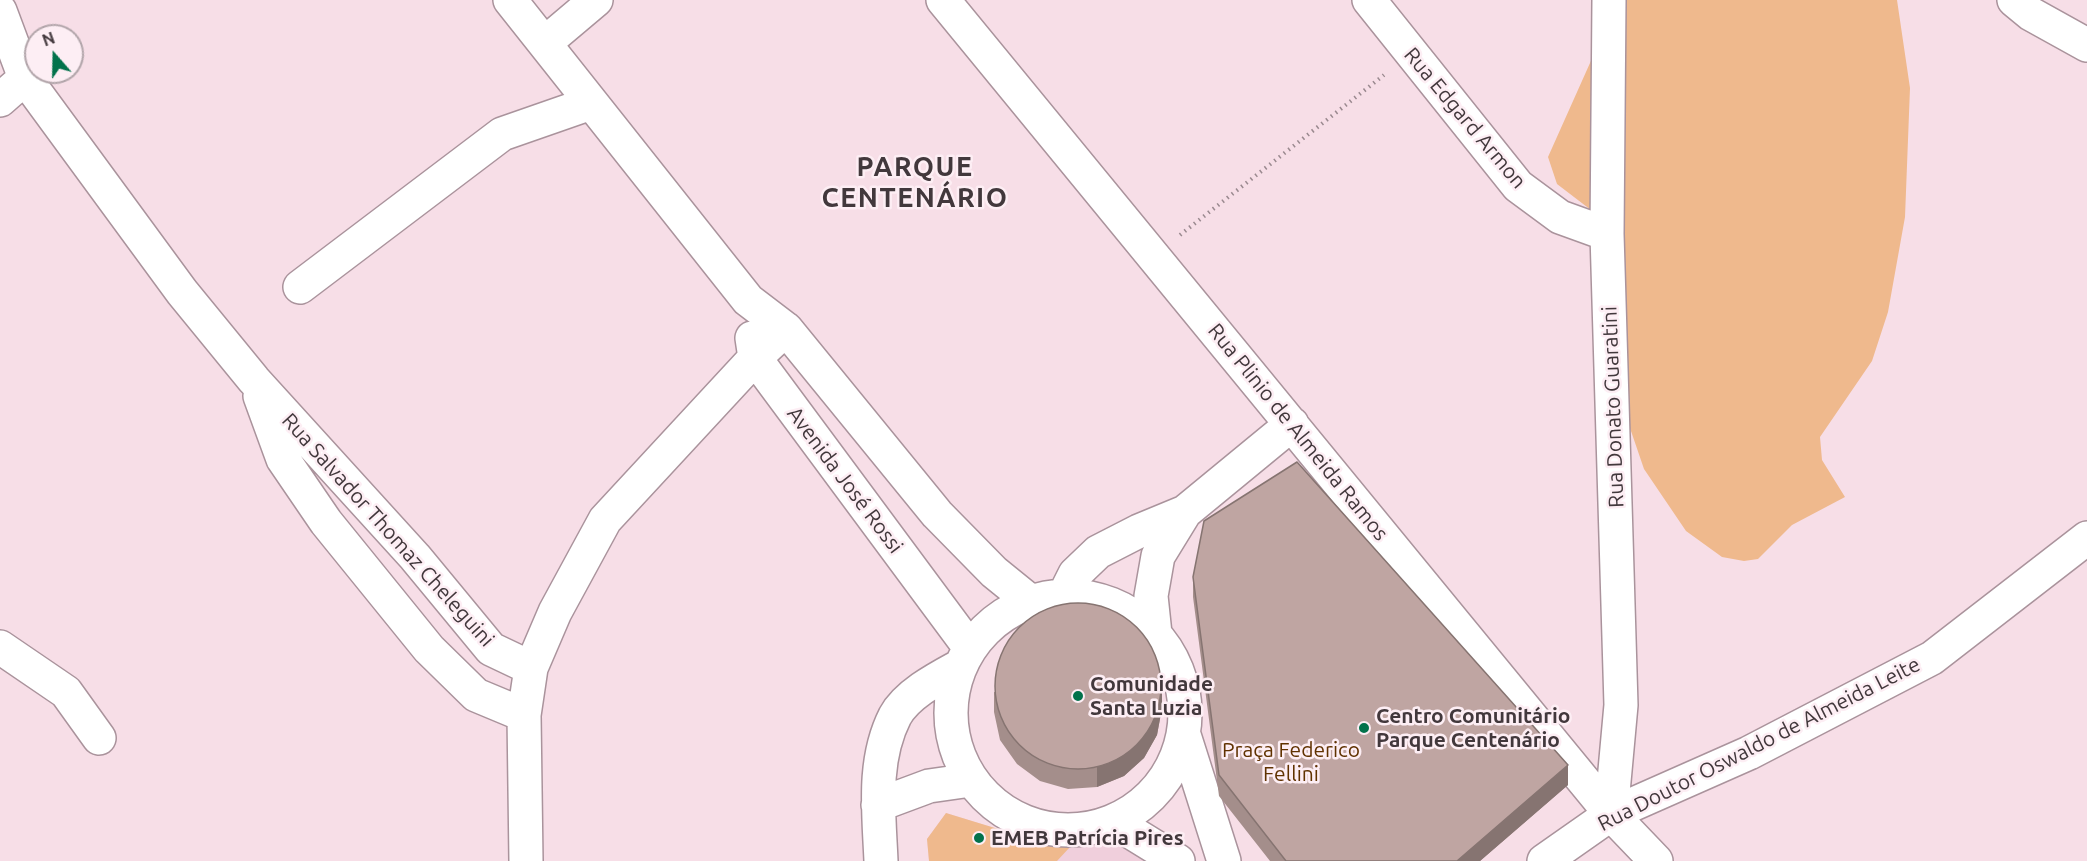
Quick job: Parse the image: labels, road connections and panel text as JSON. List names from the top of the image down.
{
  "streets": {
    "street": [
      "Rua Edgard Armon",
      "Rua Donato Guaratini",
      "Rua Plinio de Almeida Ramos",
      "Avenida José Rossi",
      "Rua Salvador Thomaz Cheleguini",
      "Rua Doutor Oswaldo de Almeida Leite"
    ]
  },
  "crossings": [
    ["Rua Edgard Armon", "Rua Donato Guaratini"],
    ["Rua Donato Guaratini", "Rua Plinio de Almeida Ramos"],
    ["Rua Donato Guaratini", "Rua Doutor Oswaldo de Almeida Leite"],
    ["Rua Plinio de Almeida Ramos", "Rua Doutor Oswaldo de Almeida Leite"]
  ],
  "districts": ["PARQUE CENTENÁRIO"],
  "parks": ["Praça Federico Fellini"],
  "places": ["Comunidade Santa Luzia", "Centro Comunitário Parque Centenário", "EMEB Patrícia Pires"],
  "north": "top"
}
